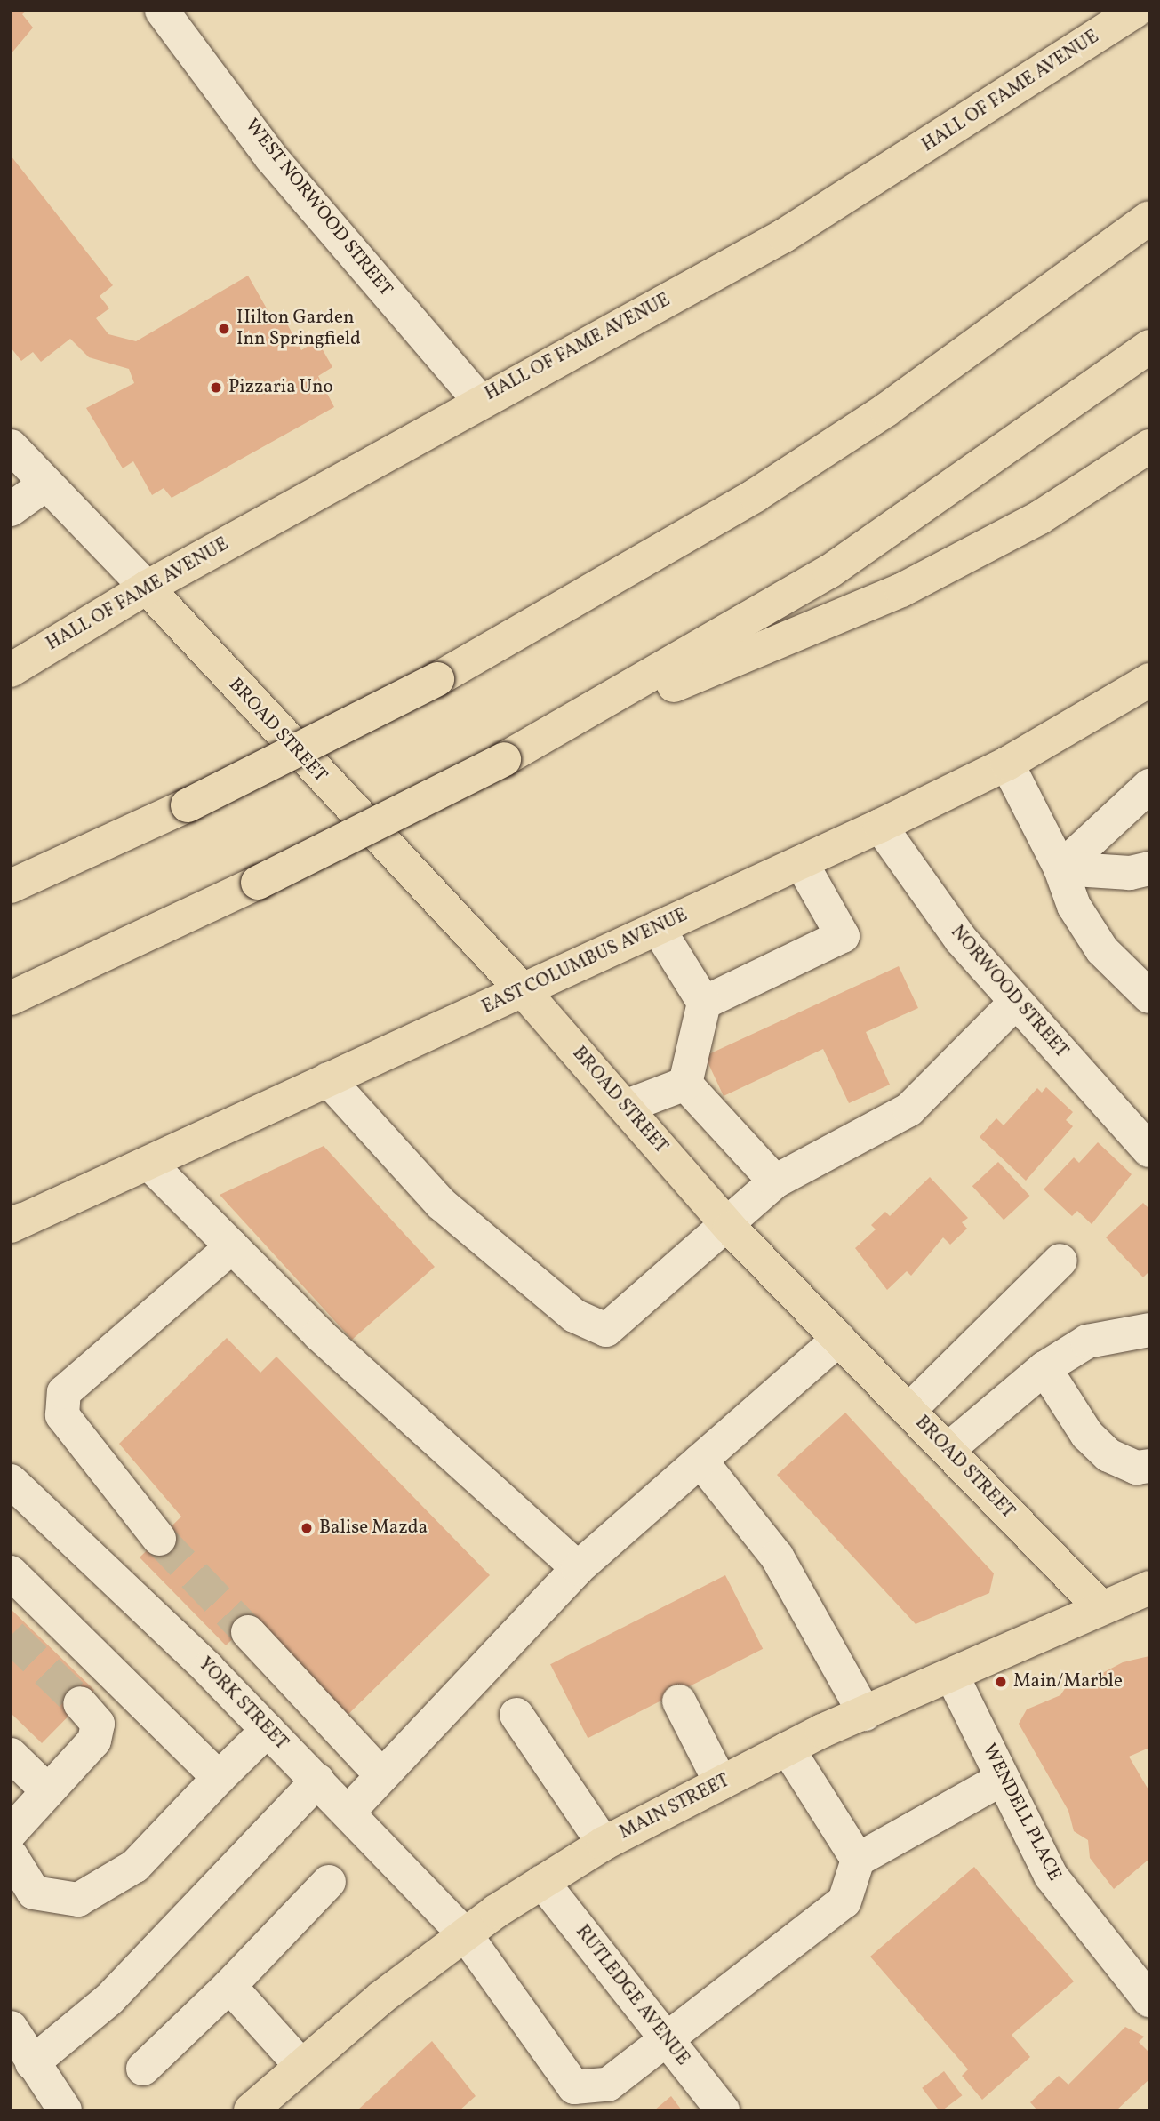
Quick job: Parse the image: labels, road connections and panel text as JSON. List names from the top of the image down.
{
  "streets": {
    "main road": [
      "HALL OF FAME AVENUE",
      "BROAD STREET",
      "EAST COLUMBUS AVENUE",
      "MAIN STREET"
    ],
    "street": [
      "WEST NORWOOD STREET",
      "NORWOOD STREET",
      "YORK STREET",
      "WENDELL PLACE",
      "RUTLEDGE AVENUE"
    ]
  },
  "crossings": [
    ["HALL OF FAME AVENUE", "WEST NORWOOD STREET"],
    ["HALL OF FAME AVENUE", "BROAD STREET"],
    ["BROAD STREET", "EAST COLUMBUS AVENUE"],
    ["BROAD STREET", "MAIN STREET"],
    ["EAST COLUMBUS AVENUE", "NORWOOD STREET"],
    ["YORK STREET", "MAIN STREET"],
    ["YORK STREET", "RUTLEDGE AVENUE"],
    ["MAIN STREET", "WENDELL PLACE"],
    ["MAIN STREET", "RUTLEDGE AVENUE"]
  ],
  "places": [
    "Hilton Garden Inn Springfield",
    "Pizzaria Uno",
    "Balise Mazda",
    "Main/Marble"
  ]
}
